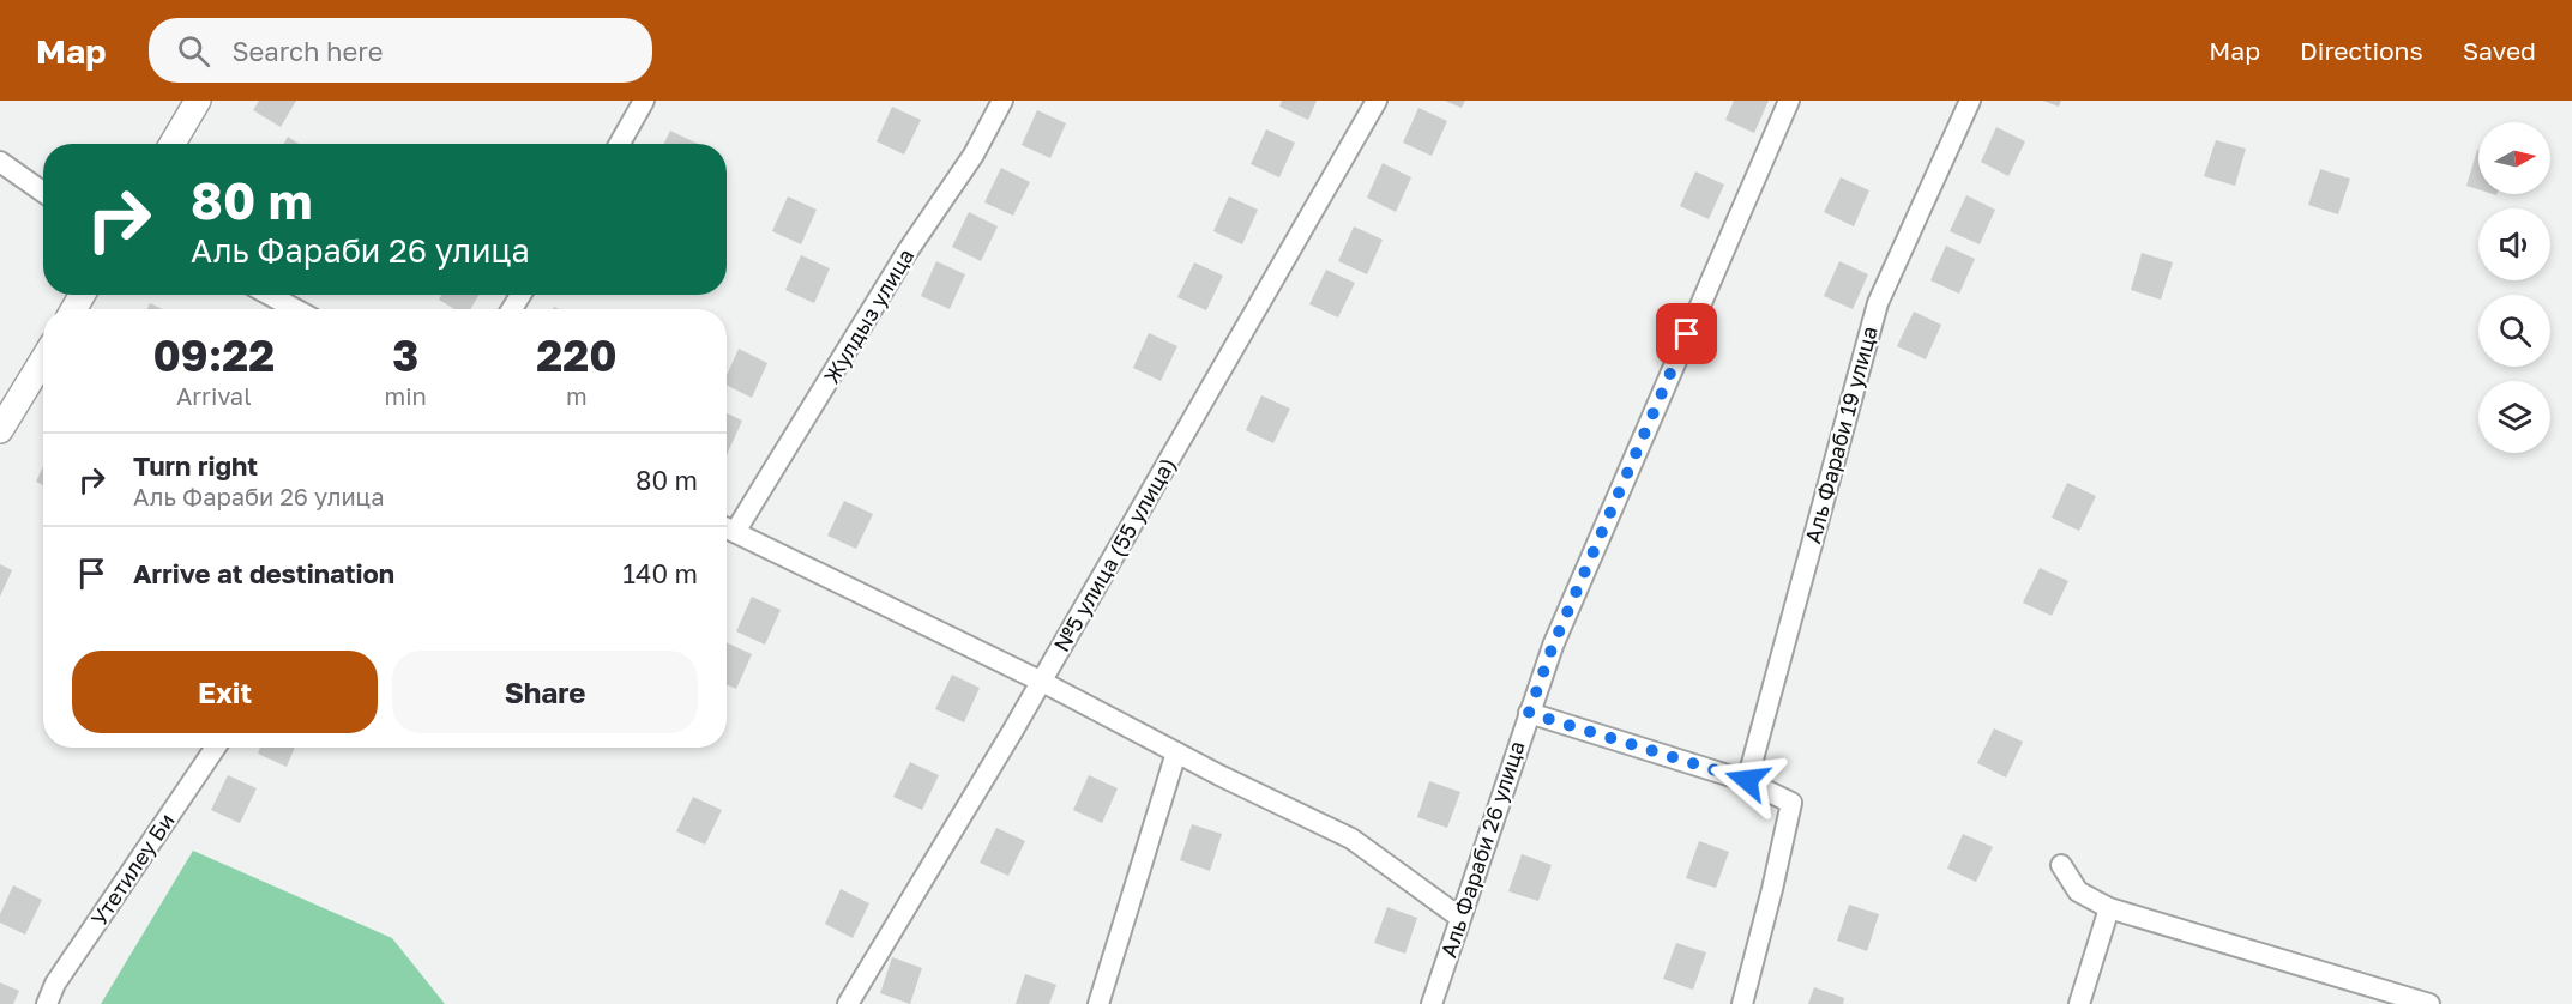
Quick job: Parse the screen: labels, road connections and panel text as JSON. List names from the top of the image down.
{
  "streets": {
    "street": [
      "Жулдыз улица",
      "Аль Фараби 19 улица",
      "№5 улица (55 улица)",
      "Аль Фараби 26 улица",
      "Утетилеу Би"
    ]
  },
  "north": "right",
  "page": {
    "header": "Map",
    "search": "Search here",
    "nav": ["Map", "Directions", "Saved"],
    "turn": ["80 m", "Аль Фараби 26 улица"],
    "eta": [
      "09:22",
      "Arrival",
      "3",
      "min",
      "220",
      "m"
    ],
    "list": [
      {
        "name": "Turn right",
        "note": "Аль Фараби 26 улица",
        "value": "80 m"
      },
      {
        "name": "Arrive at destination",
        "value": "140 m"
      }
    ],
    "buttons": ["Exit", "Share"]
  }
}
